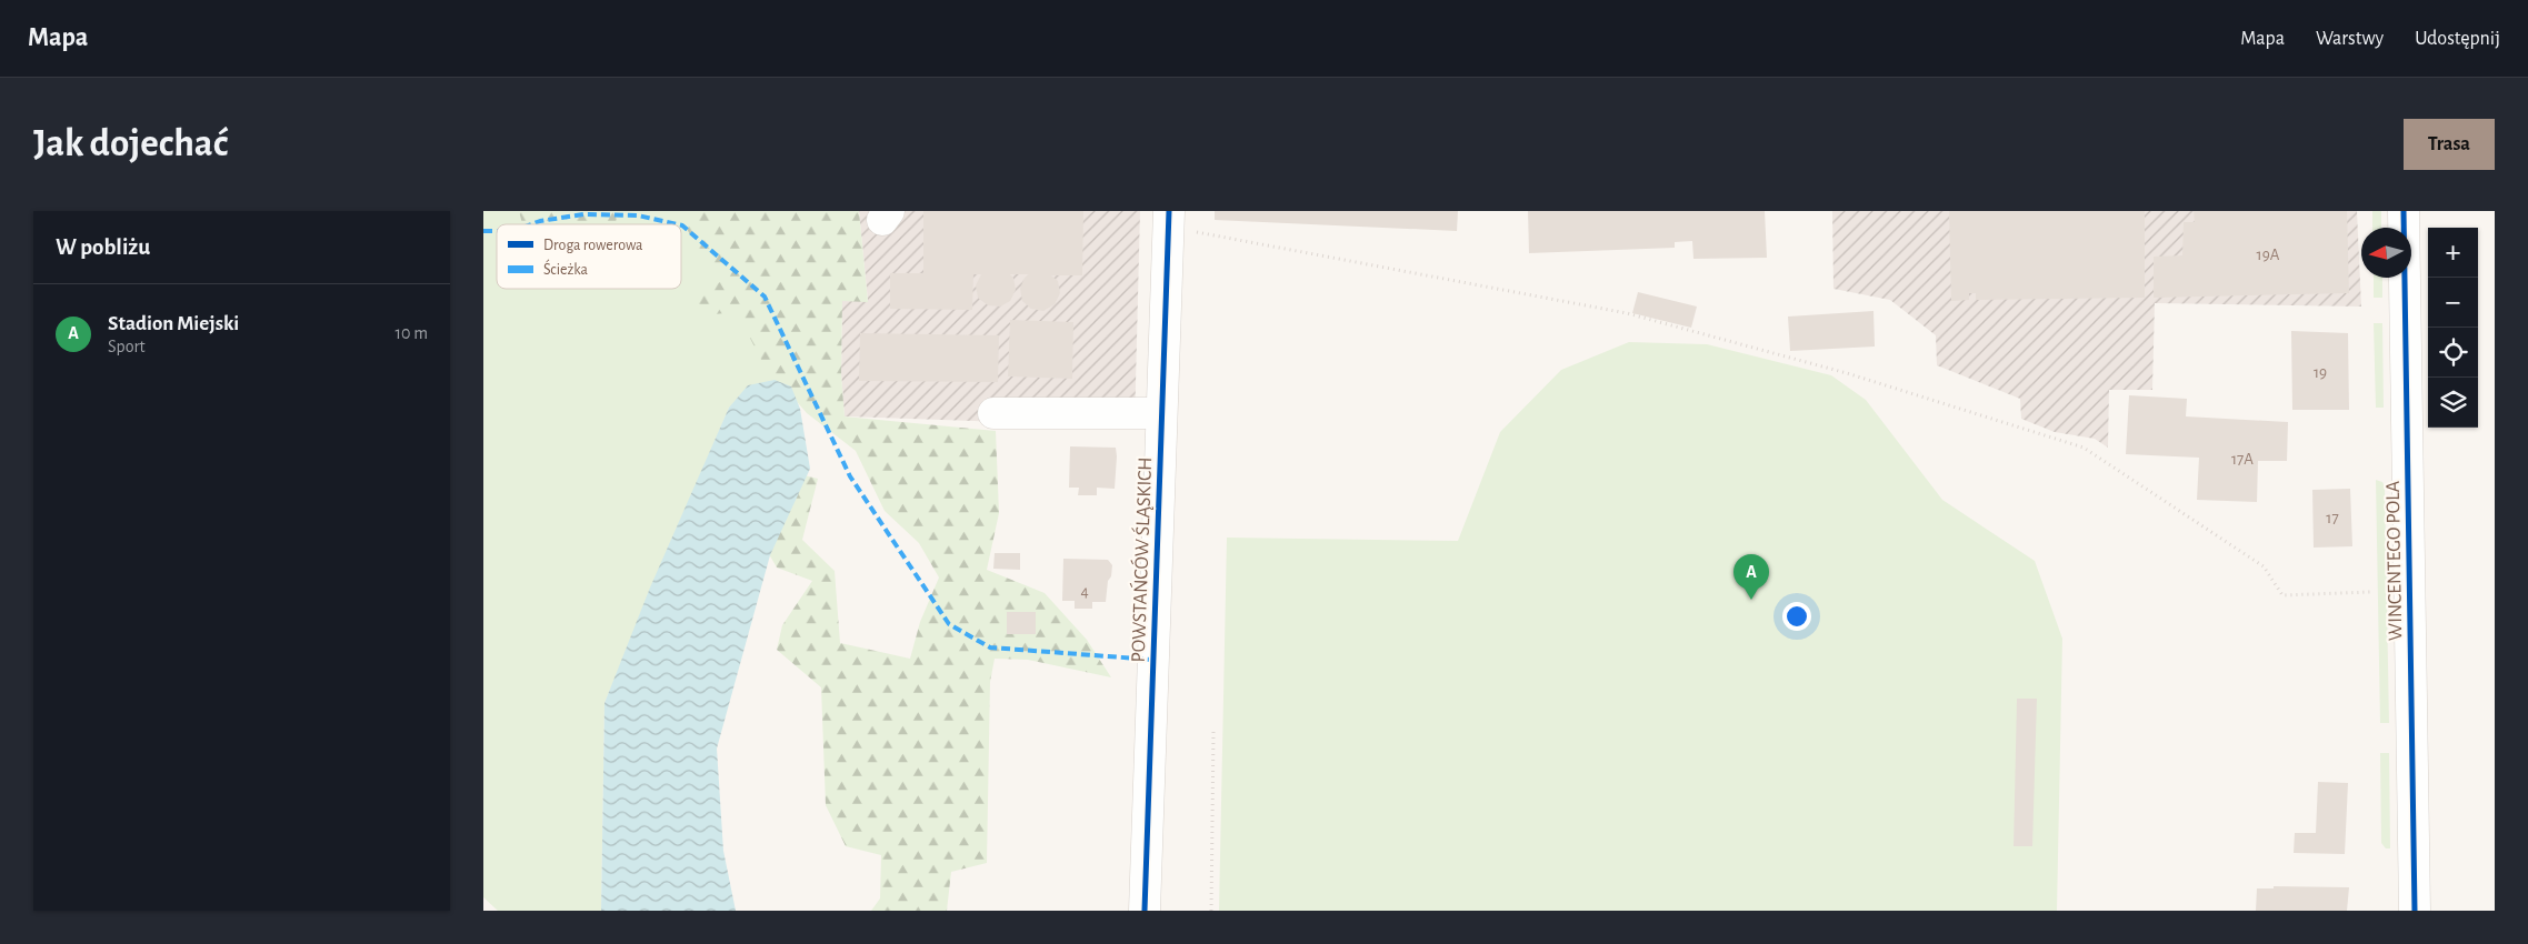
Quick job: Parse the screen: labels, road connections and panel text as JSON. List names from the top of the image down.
{
  "streets": {
    "street": ["POWSTAŃCÓW ŚLĄSKICH", "WINCENTEGO POLA"]
  },
  "house_numbers": [
    "19A",
    "19",
    "17A",
    "17",
    "4"
  ],
  "legend": ["Droga rowerowa", "Ścieżka"],
  "north": "left",
  "page": {
    "header": "Mapa",
    "nav": ["Mapa", "Warstwy", "Udostępnij"],
    "buttons": "Trasa",
    "title": "Jak dojechać",
    "heading": "W pobliżu",
    "map_buttons": ["+", "−"],
    "list": [
      {
        "mark": "A",
        "name": "Stadion Miejski",
        "note": "Sport",
        "value": "10 m"
      }
    ],
    "pins": "A"
  }
}
